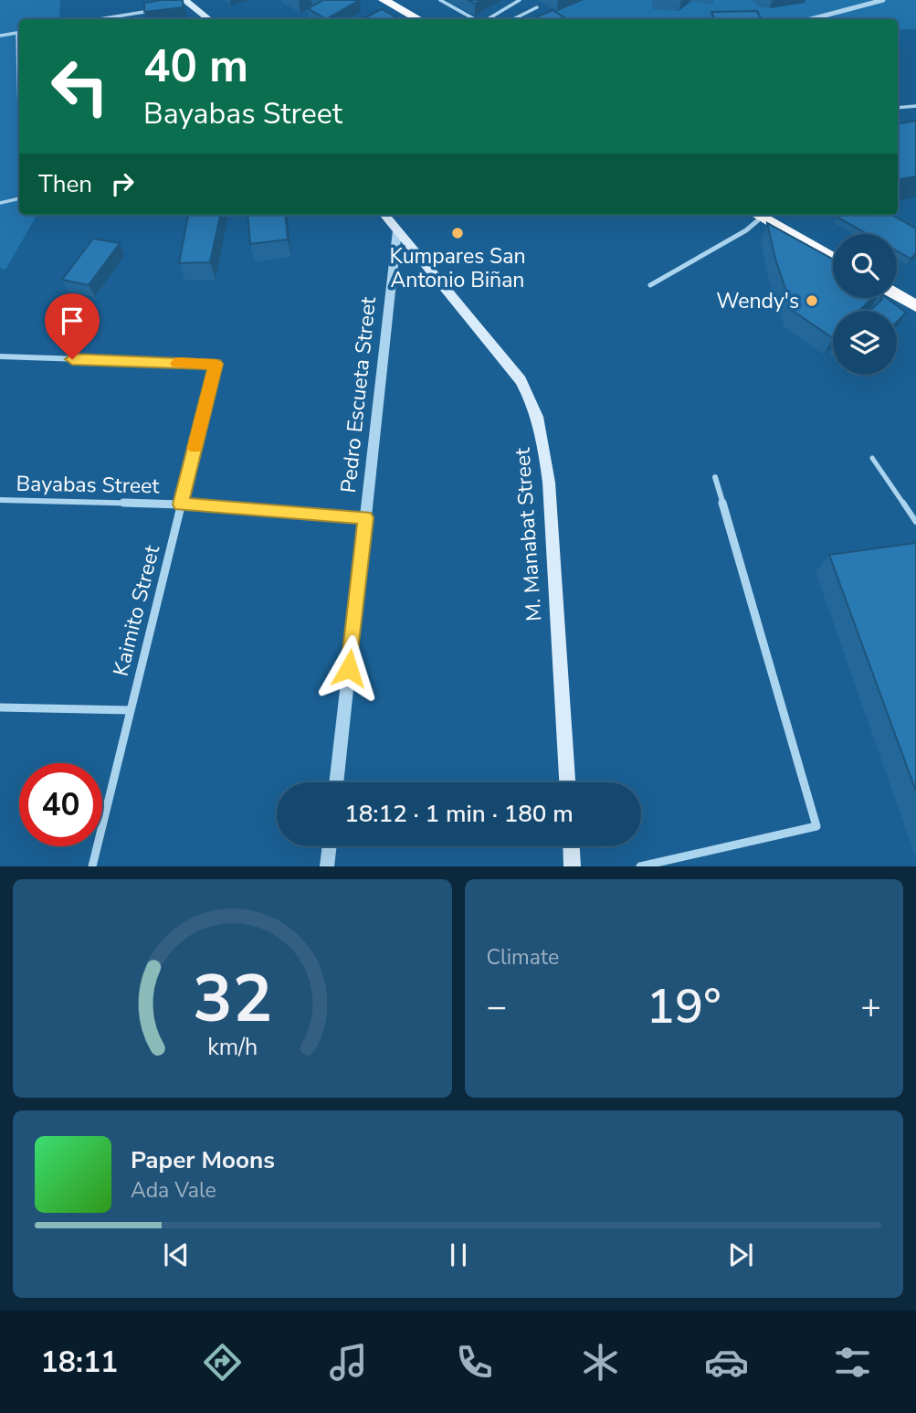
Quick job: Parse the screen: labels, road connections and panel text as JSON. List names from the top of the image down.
{
  "streets": {
    "main road": ["M. Manabat Street"],
    "street": ["Pedro Escueta Street", "Bayabas Street", "Kaimito Street"]
  },
  "crossings": [
    ["Pedro Escueta Street", "Bayabas Street"],
    ["Pedro Escueta Street", "M. Manabat Street"],
    ["Bayabas Street", "Kaimito Street"]
  ],
  "places": ["Kumpares San Antonio Biñan", "Wendy's"],
  "page": {
    "turn": ["40 m", "Bayabas Street"],
    "then": "Then",
    "limit": "40",
    "trip": "18:12 · 1 min · 180 m",
    "tile": "Climate",
    "heat": ["−", "19°", "+"],
    "song": ["Paper Moons", "Ada Vale"],
    "tabs": "18:11",
    "gauge": ["32", "km/h"]
  }
}
